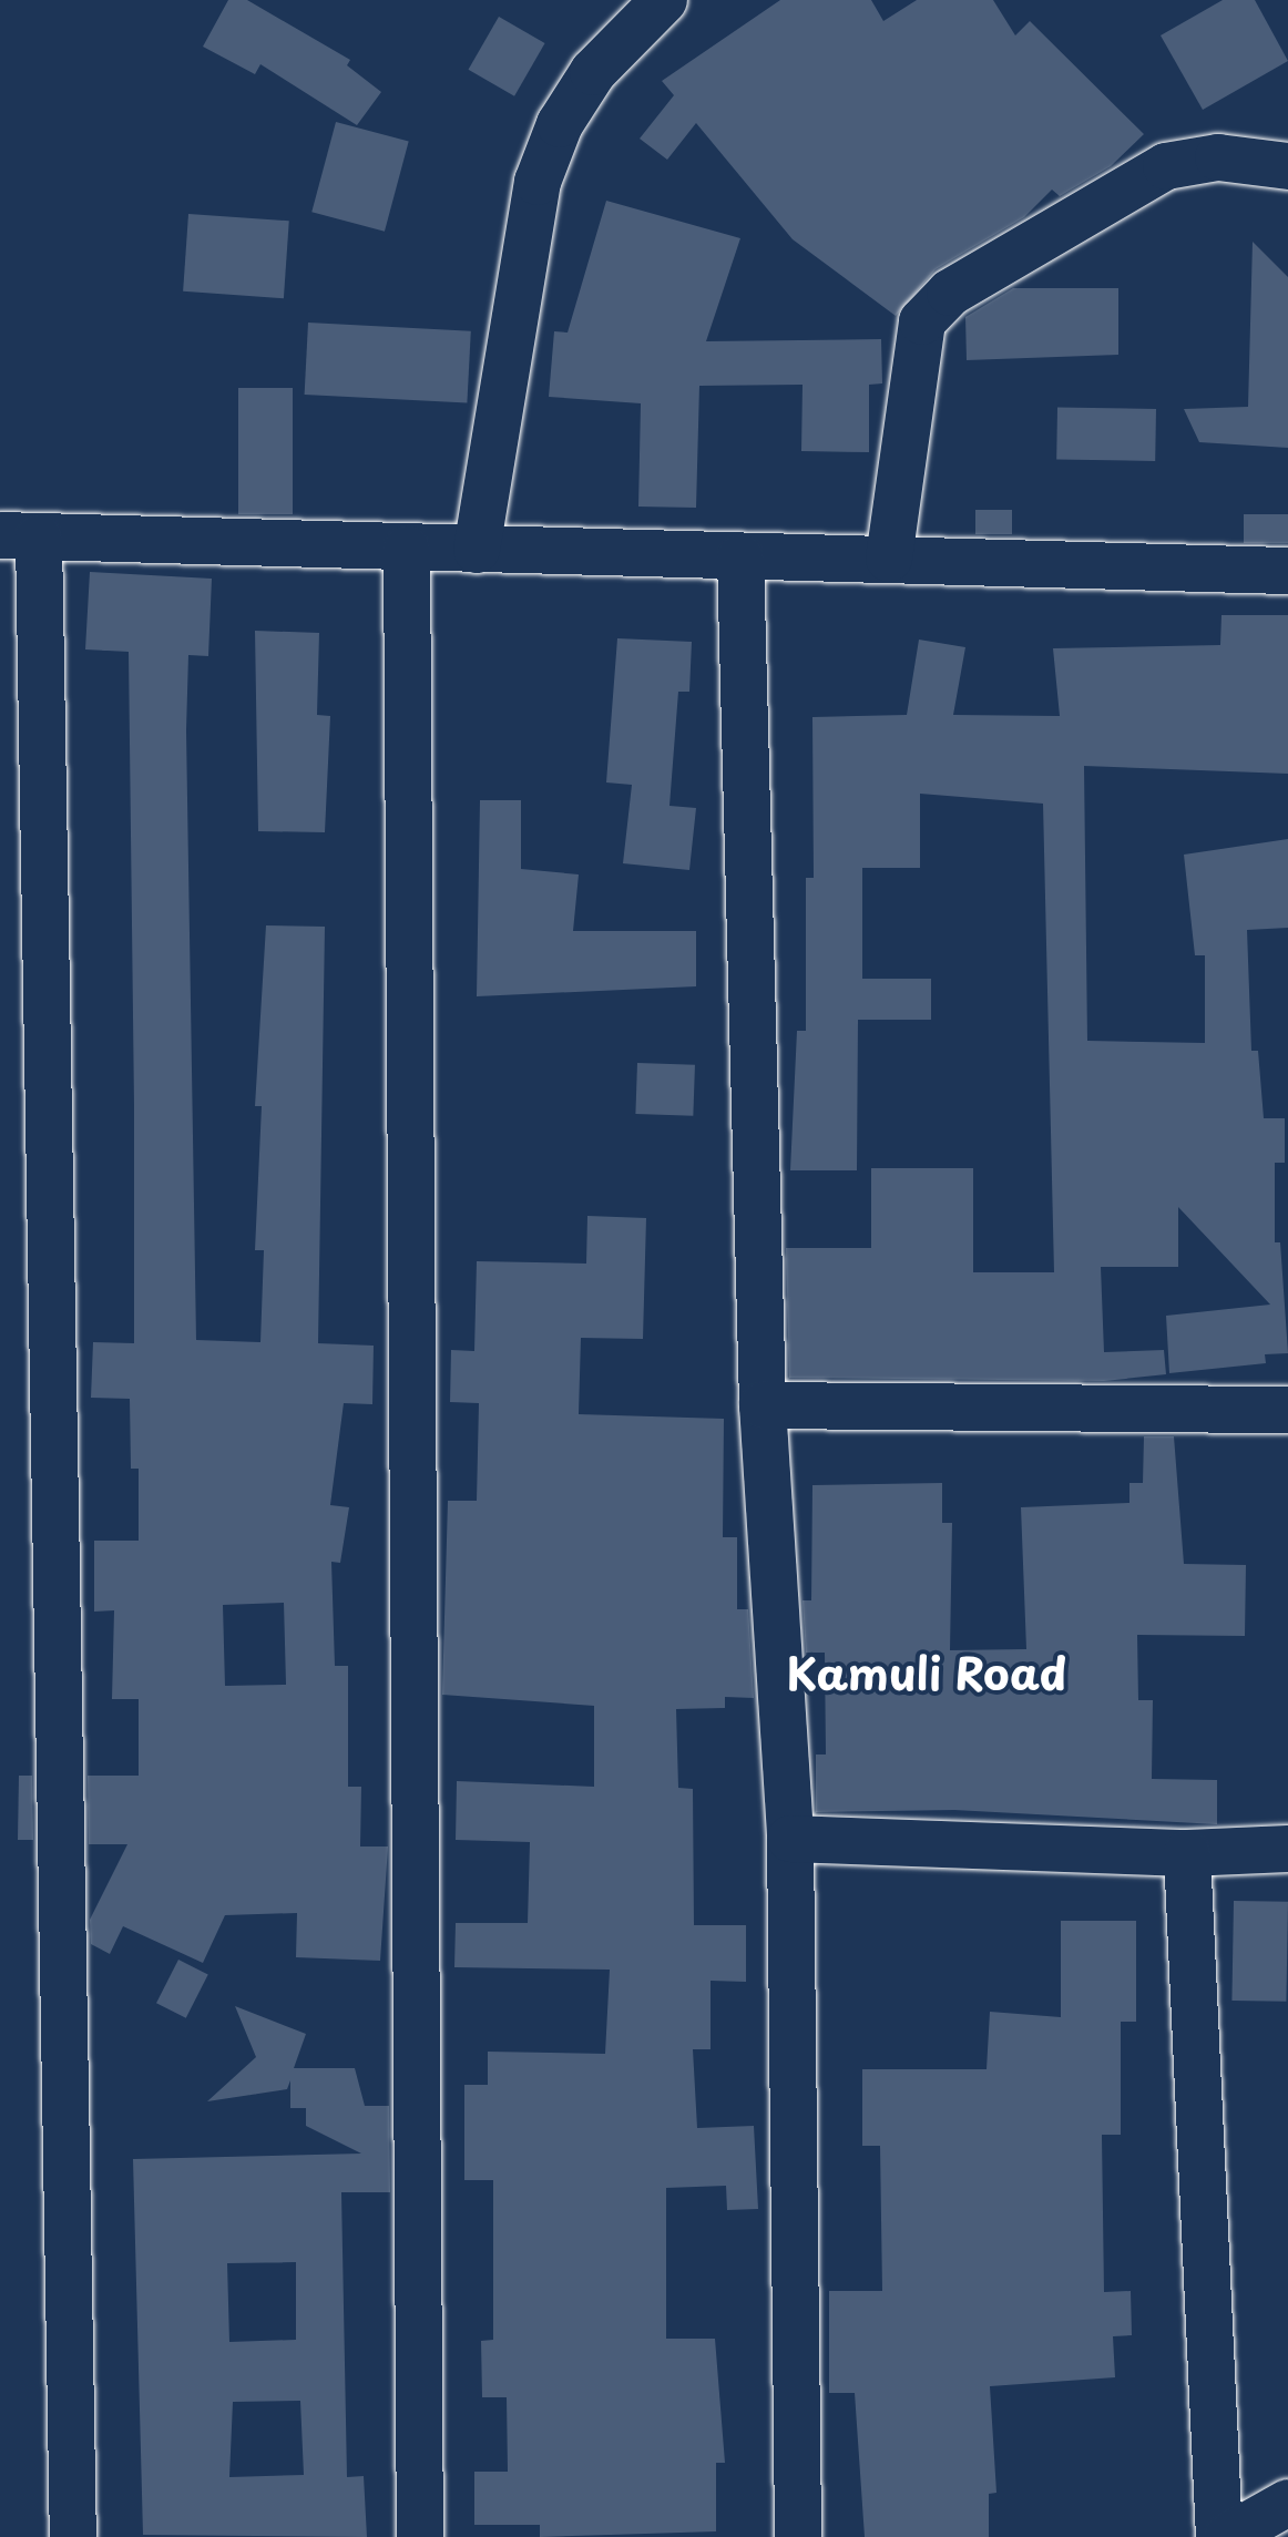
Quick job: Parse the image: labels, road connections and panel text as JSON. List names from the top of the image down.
{
  "districts": ["Kamuli Road"]
}
